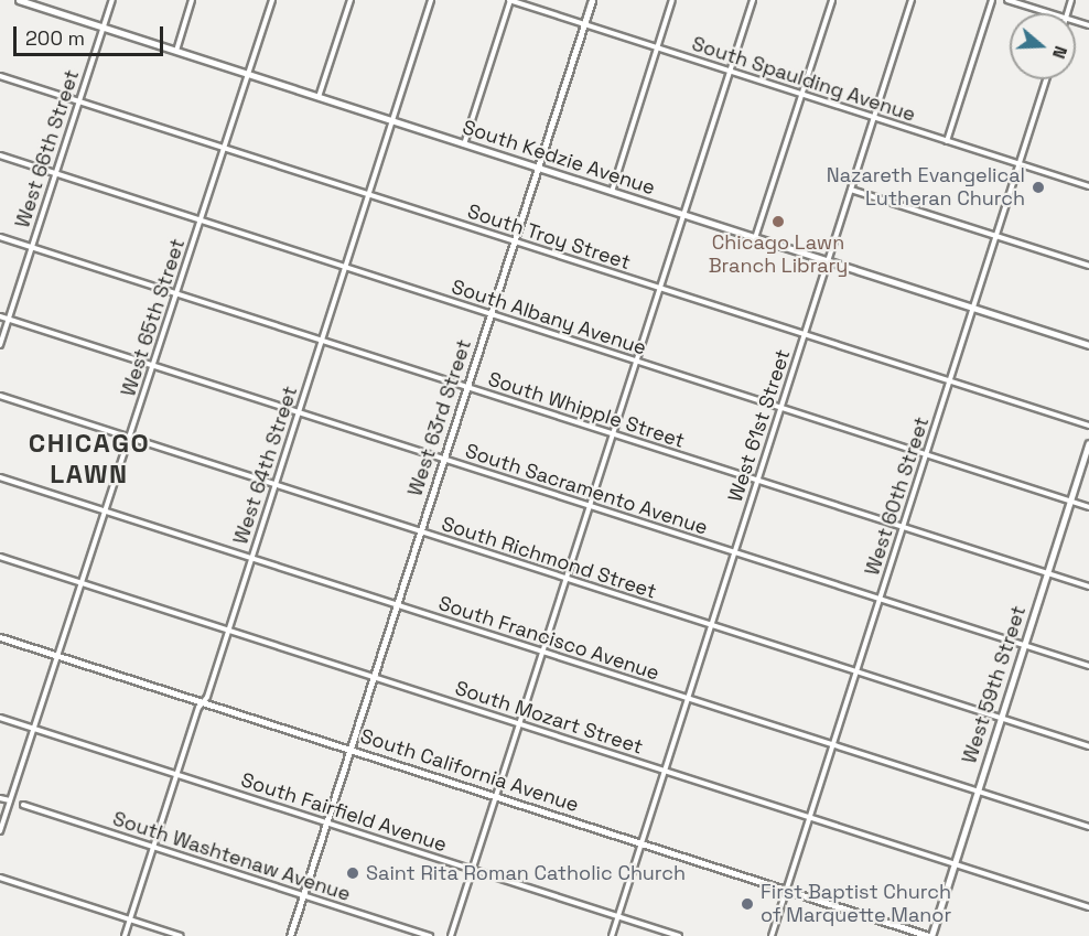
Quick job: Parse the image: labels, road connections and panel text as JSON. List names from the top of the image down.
{
  "streets": {
    "main road": [
      "South Kedzie Avenue",
      "West 63rd Street",
      "West 59th Street",
      "South California Avenue"
    ],
    "street": [
      "South Spaulding Avenue",
      "West 66th Street",
      "South Troy Street",
      "West 65th Street",
      "South Albany Avenue",
      "South Whipple Street",
      "West 61st Street",
      "West 64th Street",
      "South Sacramento Avenue",
      "West 60th Street",
      "South Richmond Street",
      "South Francisco Avenue",
      "South Mozart Street",
      "South Fairfield Avenue",
      "South Washtenaw Avenue"
    ]
  },
  "crossings": [
    ["South Spaulding Avenue", "West 63rd Street"],
    ["South Spaulding Avenue", "West 61st Street"],
    ["South Spaulding Avenue", "West 60th Street"],
    ["West 66th Street", "South Kedzie Avenue"],
    ["West 66th Street", "South Troy Street"],
    ["West 66th Street", "South Albany Avenue"],
    ["West 66th Street", "South Whipple Street"],
    ["West 66th Street", "South Sacramento Avenue"],
    ["South Kedzie Avenue", "West 65th Street"],
    ["South Kedzie Avenue", "West 63rd Street"],
    ["South Kedzie Avenue", "West 61st Street"],
    ["South Kedzie Avenue", "West 64th Street"],
    ["South Kedzie Avenue", "West 60th Street"],
    ["South Troy Street", "West 65th Street"],
    ["South Troy Street", "West 63rd Street"],
    ["South Troy Street", "West 61st Street"],
    ["South Troy Street", "West 64th Street"],
    ["South Troy Street", "West 60th Street"],
    ["West 65th Street", "South Albany Avenue"],
    ["West 65th Street", "South Whipple Street"],
    ["West 65th Street", "South Sacramento Avenue"],
    ["West 65th Street", "South Richmond Street"],
    ["West 65th Street", "South Francisco Avenue"],
    ["West 65th Street", "South Mozart Street"],
    ["West 65th Street", "South California Avenue"],
    ["West 65th Street", "South Fairfield Avenue"],
    ["South Albany Avenue", "West 63rd Street"],
    ["South Albany Avenue", "West 61st Street"],
    ["South Albany Avenue", "West 64th Street"],
    ["South Albany Avenue", "West 60th Street"],
    ["South Albany Avenue", "West 59th Street"],
    ["South Whipple Street", "West 63rd Street"],
    ["South Whipple Street", "West 61st Street"],
    ["South Whipple Street", "West 64th Street"],
    ["South Whipple Street", "West 60th Street"],
    ["South Whipple Street", "West 59th Street"],
    ["West 63rd Street", "South Sacramento Avenue"],
    ["West 63rd Street", "South Richmond Street"],
    ["West 63rd Street", "South Francisco Avenue"],
    ["West 63rd Street", "South Mozart Street"],
    ["West 63rd Street", "South California Avenue"],
    ["West 63rd Street", "South Fairfield Avenue"],
    ["West 63rd Street", "South Washtenaw Avenue"],
    ["West 61st Street", "South Sacramento Avenue"],
    ["West 61st Street", "South Richmond Street"],
    ["West 61st Street", "South Francisco Avenue"],
    ["West 61st Street", "South Mozart Street"],
    ["West 61st Street", "South California Avenue"],
    ["West 61st Street", "South Fairfield Avenue"],
    ["West 64th Street", "South Sacramento Avenue"],
    ["West 64th Street", "South Richmond Street"],
    ["West 64th Street", "South Francisco Avenue"],
    ["West 64th Street", "South Mozart Street"],
    ["West 64th Street", "South California Avenue"],
    ["West 64th Street", "South Fairfield Avenue"],
    ["West 64th Street", "South Washtenaw Avenue"],
    ["South Sacramento Avenue", "West 60th Street"],
    ["South Sacramento Avenue", "West 59th Street"],
    ["West 60th Street", "South Richmond Street"],
    ["West 60th Street", "South Francisco Avenue"],
    ["West 60th Street", "South Mozart Street"],
    ["West 60th Street", "South California Avenue"],
    ["South Richmond Street", "West 59th Street"],
    ["South Francisco Avenue", "West 59th Street"],
    ["West 59th Street", "South Mozart Street"],
    ["West 59th Street", "South California Avenue"]
  ],
  "districts": ["CHICAGO LAWN"],
  "places": [
    "Nazareth Evangelical Lutheran Church",
    "Chicago Lawn Branch Library",
    "Saint Rita Roman Catholic Church",
    "First Baptist Church of Marquette Manor"
  ],
  "scale_bar": "200 m",
  "north": "right"
}
